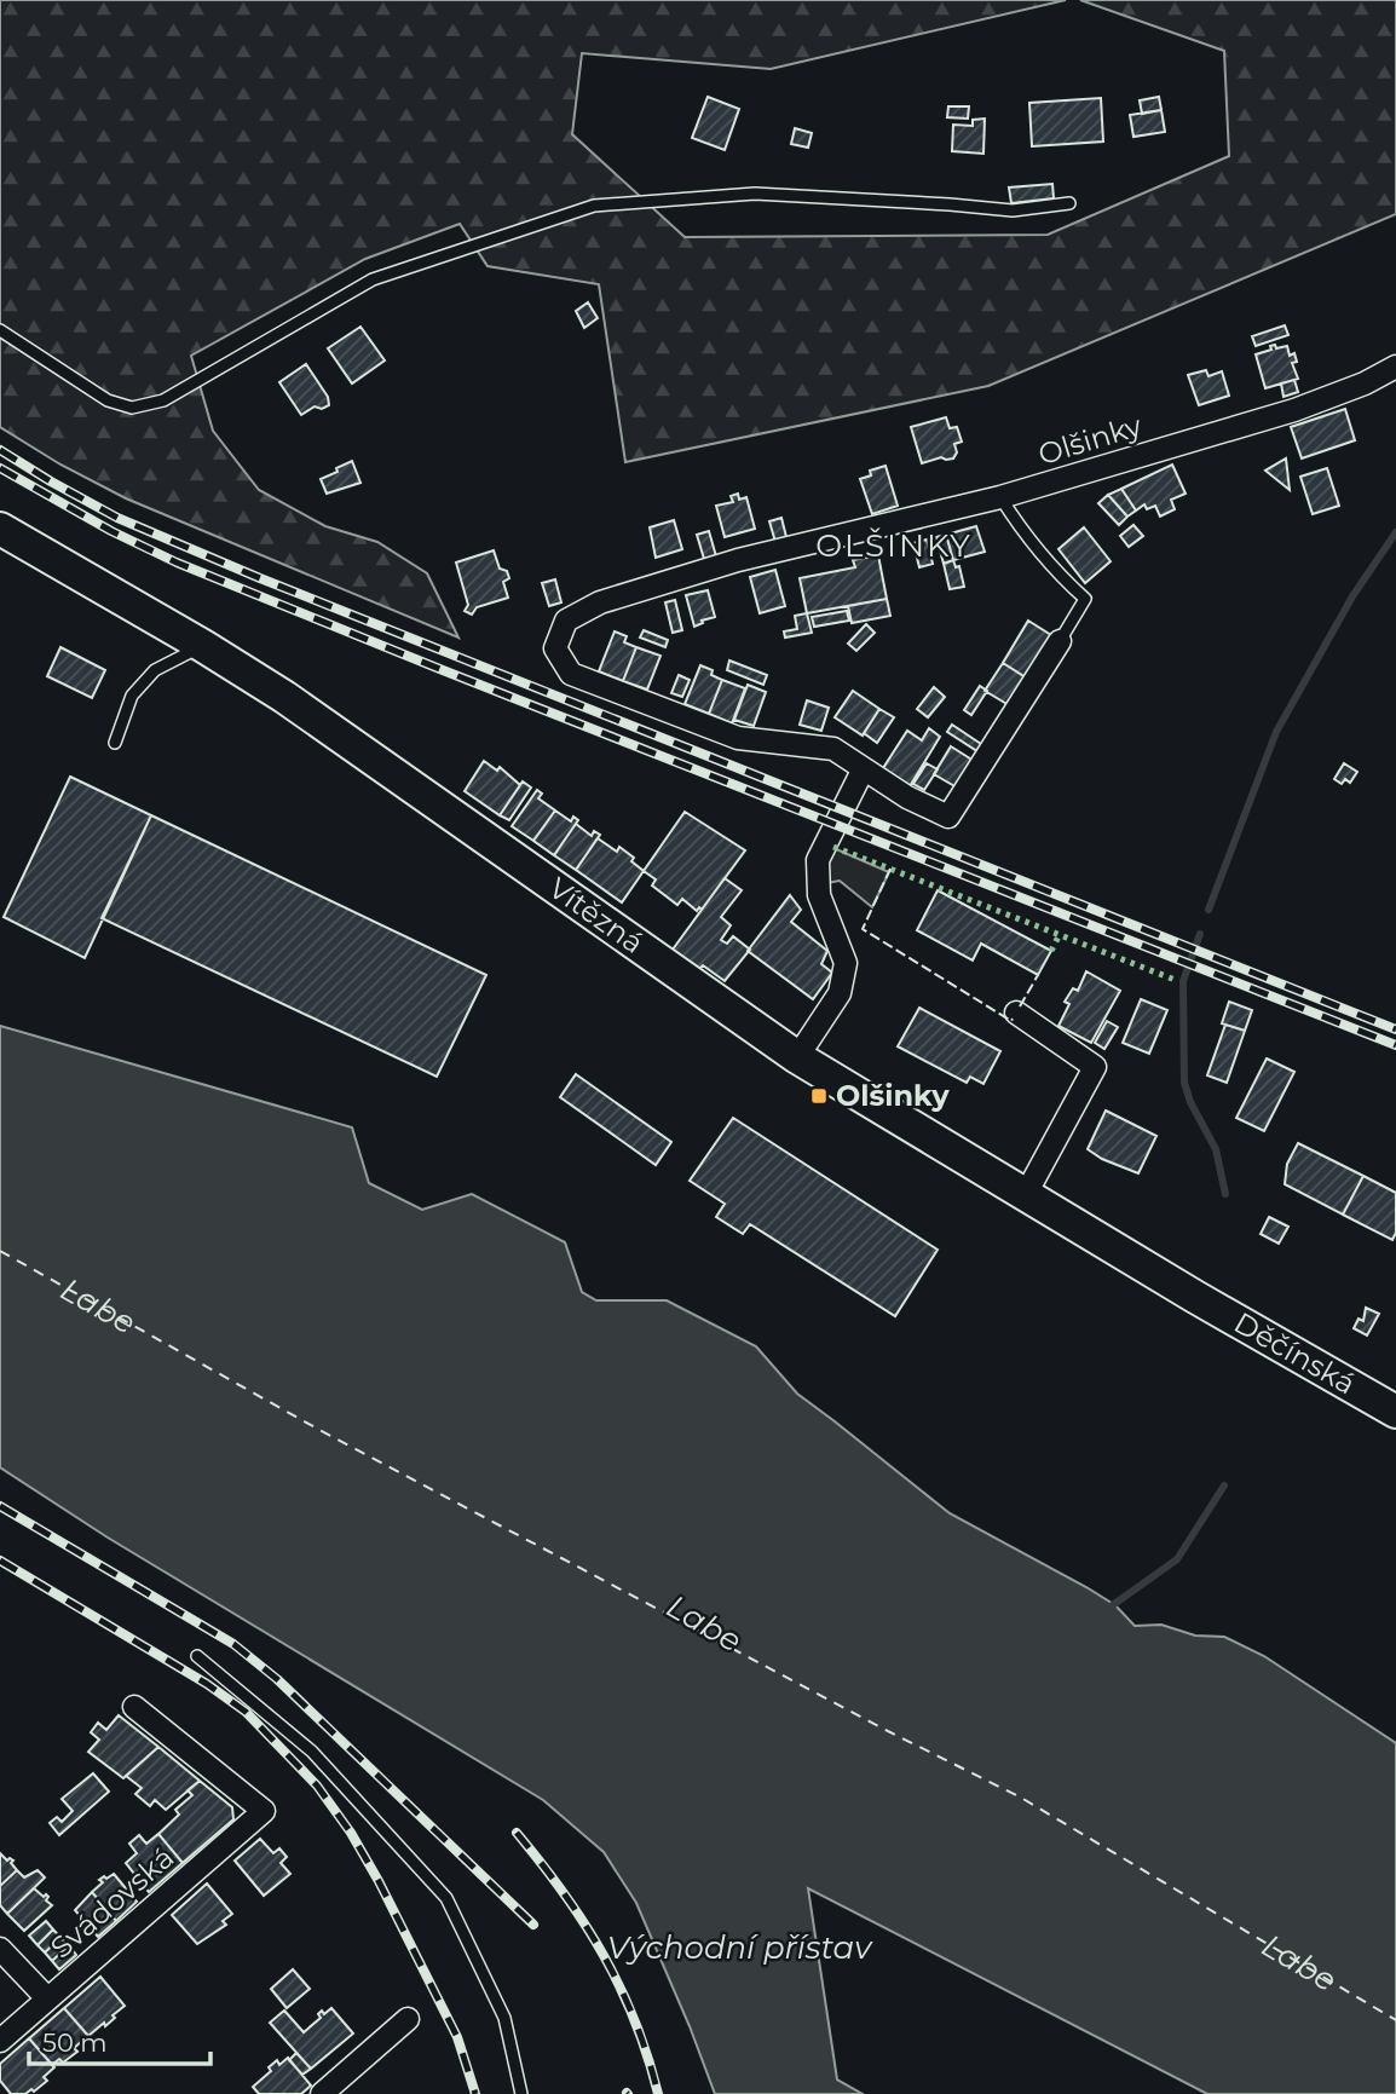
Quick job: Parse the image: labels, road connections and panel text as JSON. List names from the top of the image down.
{
  "streets": {
    "main road": ["Vítězná", "Děčínská"],
    "street": ["Olšinky", "Svádovská"]
  },
  "crossings": [
    ["Vítězná", "Děčínská"]
  ],
  "districts": ["OLŠINKY"],
  "water": ["Labe", "Východní přístav"],
  "places": {
    "transit": ["Olšinky"]
  },
  "scale_bar": "50 m"
}
